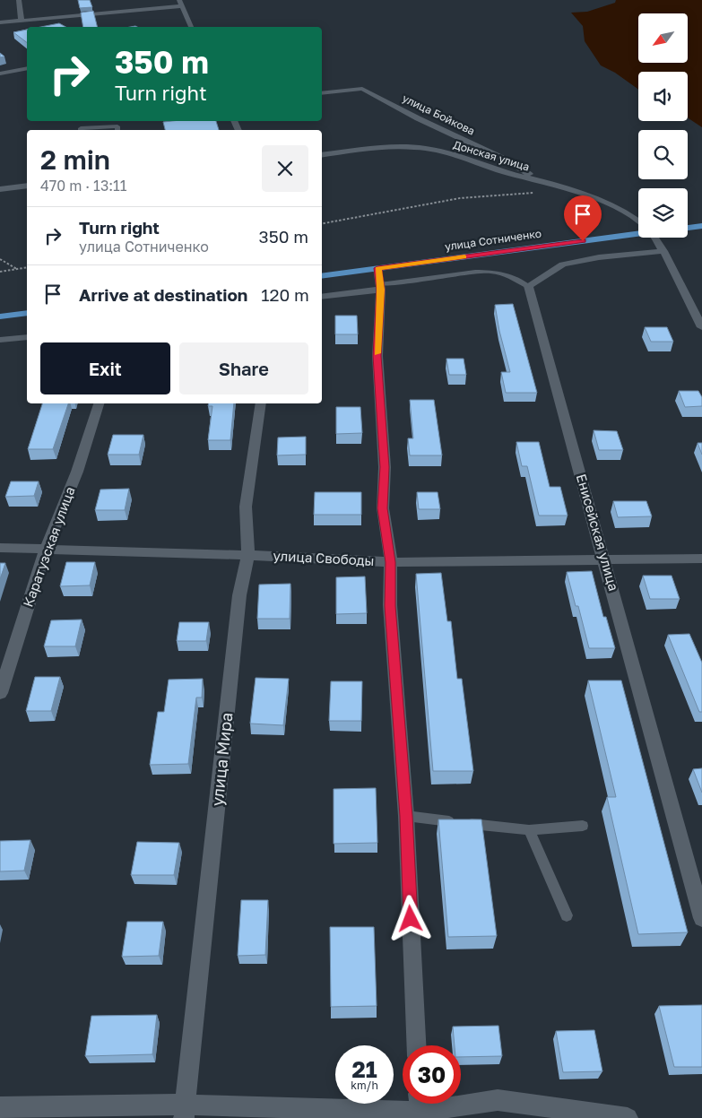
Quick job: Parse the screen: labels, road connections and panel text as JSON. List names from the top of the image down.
{
  "streets": {
    "main road": ["улица Сотниченко"],
    "street": [
      "улица Бойкова",
      "Донская улица",
      "Енисейская улица",
      "Каратузская улица",
      "улица Свободы",
      "улица Мира"
    ]
  },
  "crossings": [
    ["улица Бойкова", "Донская улица"],
    ["Енисейская улица", "улица Свободы"],
    ["Каратузская улица", "улица Свободы"],
    ["улица Свободы", "улица Мира"]
  ],
  "north": "bottom left",
  "page": {
    "turn": ["350 m", "Turn right"],
    "heading": ["2 min", "470 m · 13:11"],
    "list": [
      {
        "name": "Turn right",
        "note": "улица Сотниченко",
        "value": "350 m"
      },
      {
        "name": "Arrive at destination",
        "value": "120 m"
      }
    ],
    "buttons": ["Exit", "Share"],
    "speed": "21 km/h",
    "limit": "30"
  }
}
